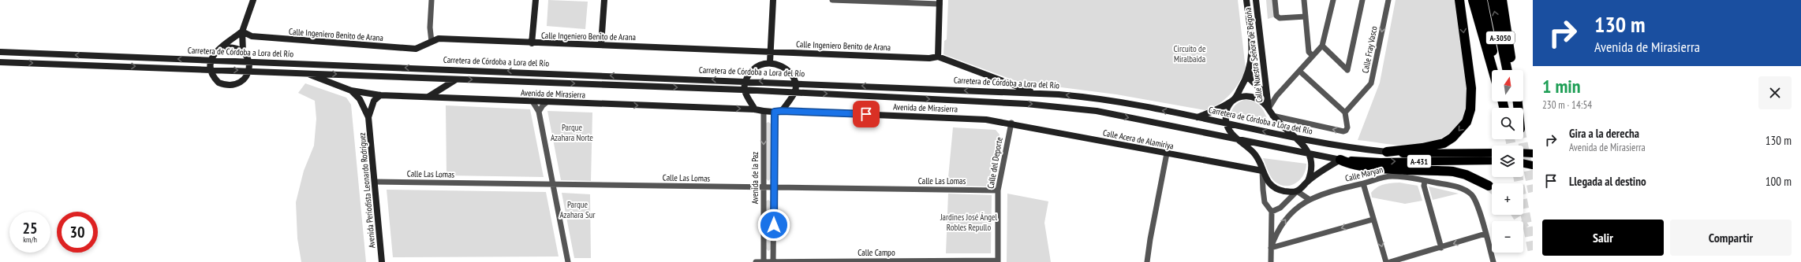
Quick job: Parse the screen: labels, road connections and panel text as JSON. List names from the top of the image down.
{
  "streets": {
    "highway": ["A-3050"],
    "main road": ["Carretera de Córdoba a Lora del Río", "A-431"],
    "street": [
      "Calle Ingeniero Benito de Arana",
      "Calle Fray Vasco",
      "Calle Nuestra Señora de Begoña",
      "Avenida de Mirasierra",
      "Calle Acera de Alamiriya",
      "Calle del Deporte",
      "Calle Las Lomas",
      "Calle Maryan",
      "Avenida de la Paz",
      "Avenida Periodista Leonardo Rodríguez",
      "Calle Campo"
    ]
  },
  "crossings": [
    ["Carretera de Córdoba a Lora del Río", "Calle Nuestra Señora de Begoña"],
    ["Carretera de Córdoba a Lora del Río", "Avenida de Mirasierra"],
    ["Avenida de Mirasierra", "Calle Acera de Alamiriya"],
    ["Avenida de Mirasierra", "Calle del Deporte"],
    ["Avenida de Mirasierra", "Avenida de la Paz"],
    ["Avenida de Mirasierra", "Avenida Periodista Leonardo Rodríguez"],
    ["Calle Acera de Alamiriya", "Calle del Deporte"],
    ["Calle del Deporte", "Calle Las Lomas"],
    ["Calle del Deporte", "Calle Campo"],
    ["Calle Las Lomas", "Avenida de la Paz"],
    ["Calle Las Lomas", "Avenida Periodista Leonardo Rodríguez"],
    ["Avenida de la Paz", "Calle Campo"]
  ],
  "one_way": ["Calle Fray Vasco"],
  "parks": [
    "Circuito de Miralbaida",
    "Parque Azahara Norte",
    "Parque Azahara Sur",
    "Jardines José Ángel Robles Repullo"
  ],
  "north": "top",
  "page": {
    "turn": ["130 m", "Avenida de Mirasierra"],
    "heading": ["1 min", "230 m · 14:54"],
    "map_buttons": ["+", "−"],
    "list": [
      {
        "name": "Gira a la derecha",
        "note": "Avenida de Mirasierra",
        "value": "130 m"
      },
      {
        "name": "Llegada al destino",
        "value": "100 m"
      }
    ],
    "speed": "25 km/h",
    "limit": "30",
    "buttons": ["Salir", "Compartir"]
  }
}
